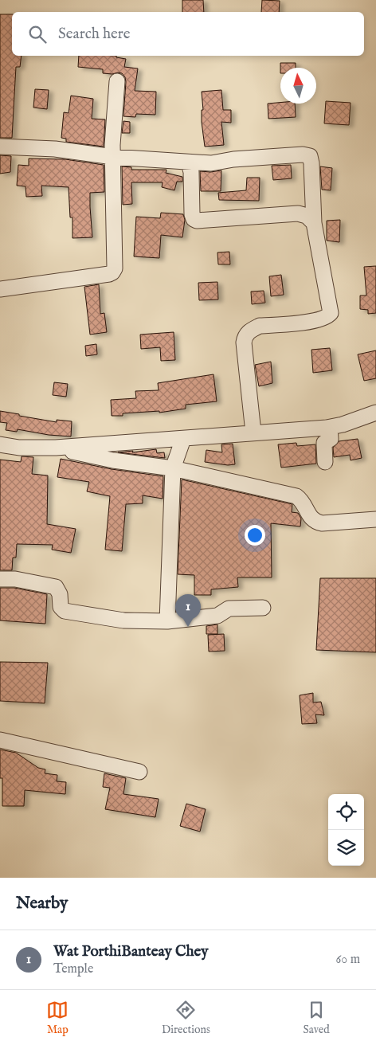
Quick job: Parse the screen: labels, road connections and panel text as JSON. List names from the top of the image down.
{
  "north": "top",
  "page": {
    "search": "Search here",
    "pins": "1",
    "heading": "Nearby",
    "list": [
      {
        "mark": "1",
        "name": "Wat PorthiBanteay Chey",
        "note": "Temple",
        "value": "60 m"
      }
    ],
    "nav": ["Map", "Directions", "Saved"]
  }
}
